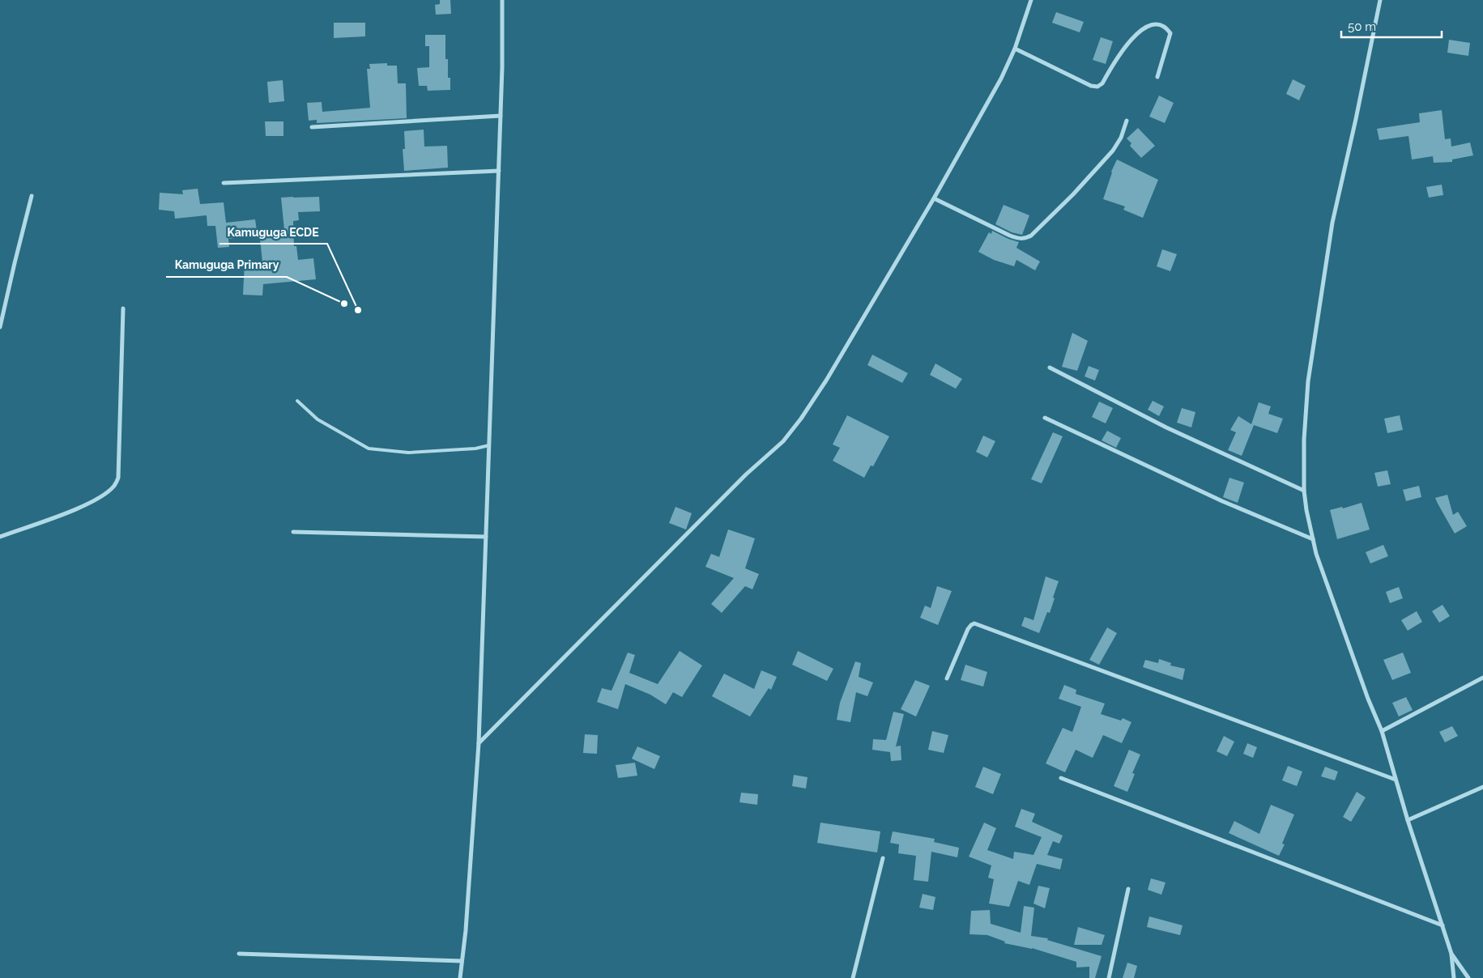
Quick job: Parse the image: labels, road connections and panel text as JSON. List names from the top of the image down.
{
  "places": ["Kamuguga Primary", "Kamuguga ECDE"],
  "scale_bar": "50 m"
}
